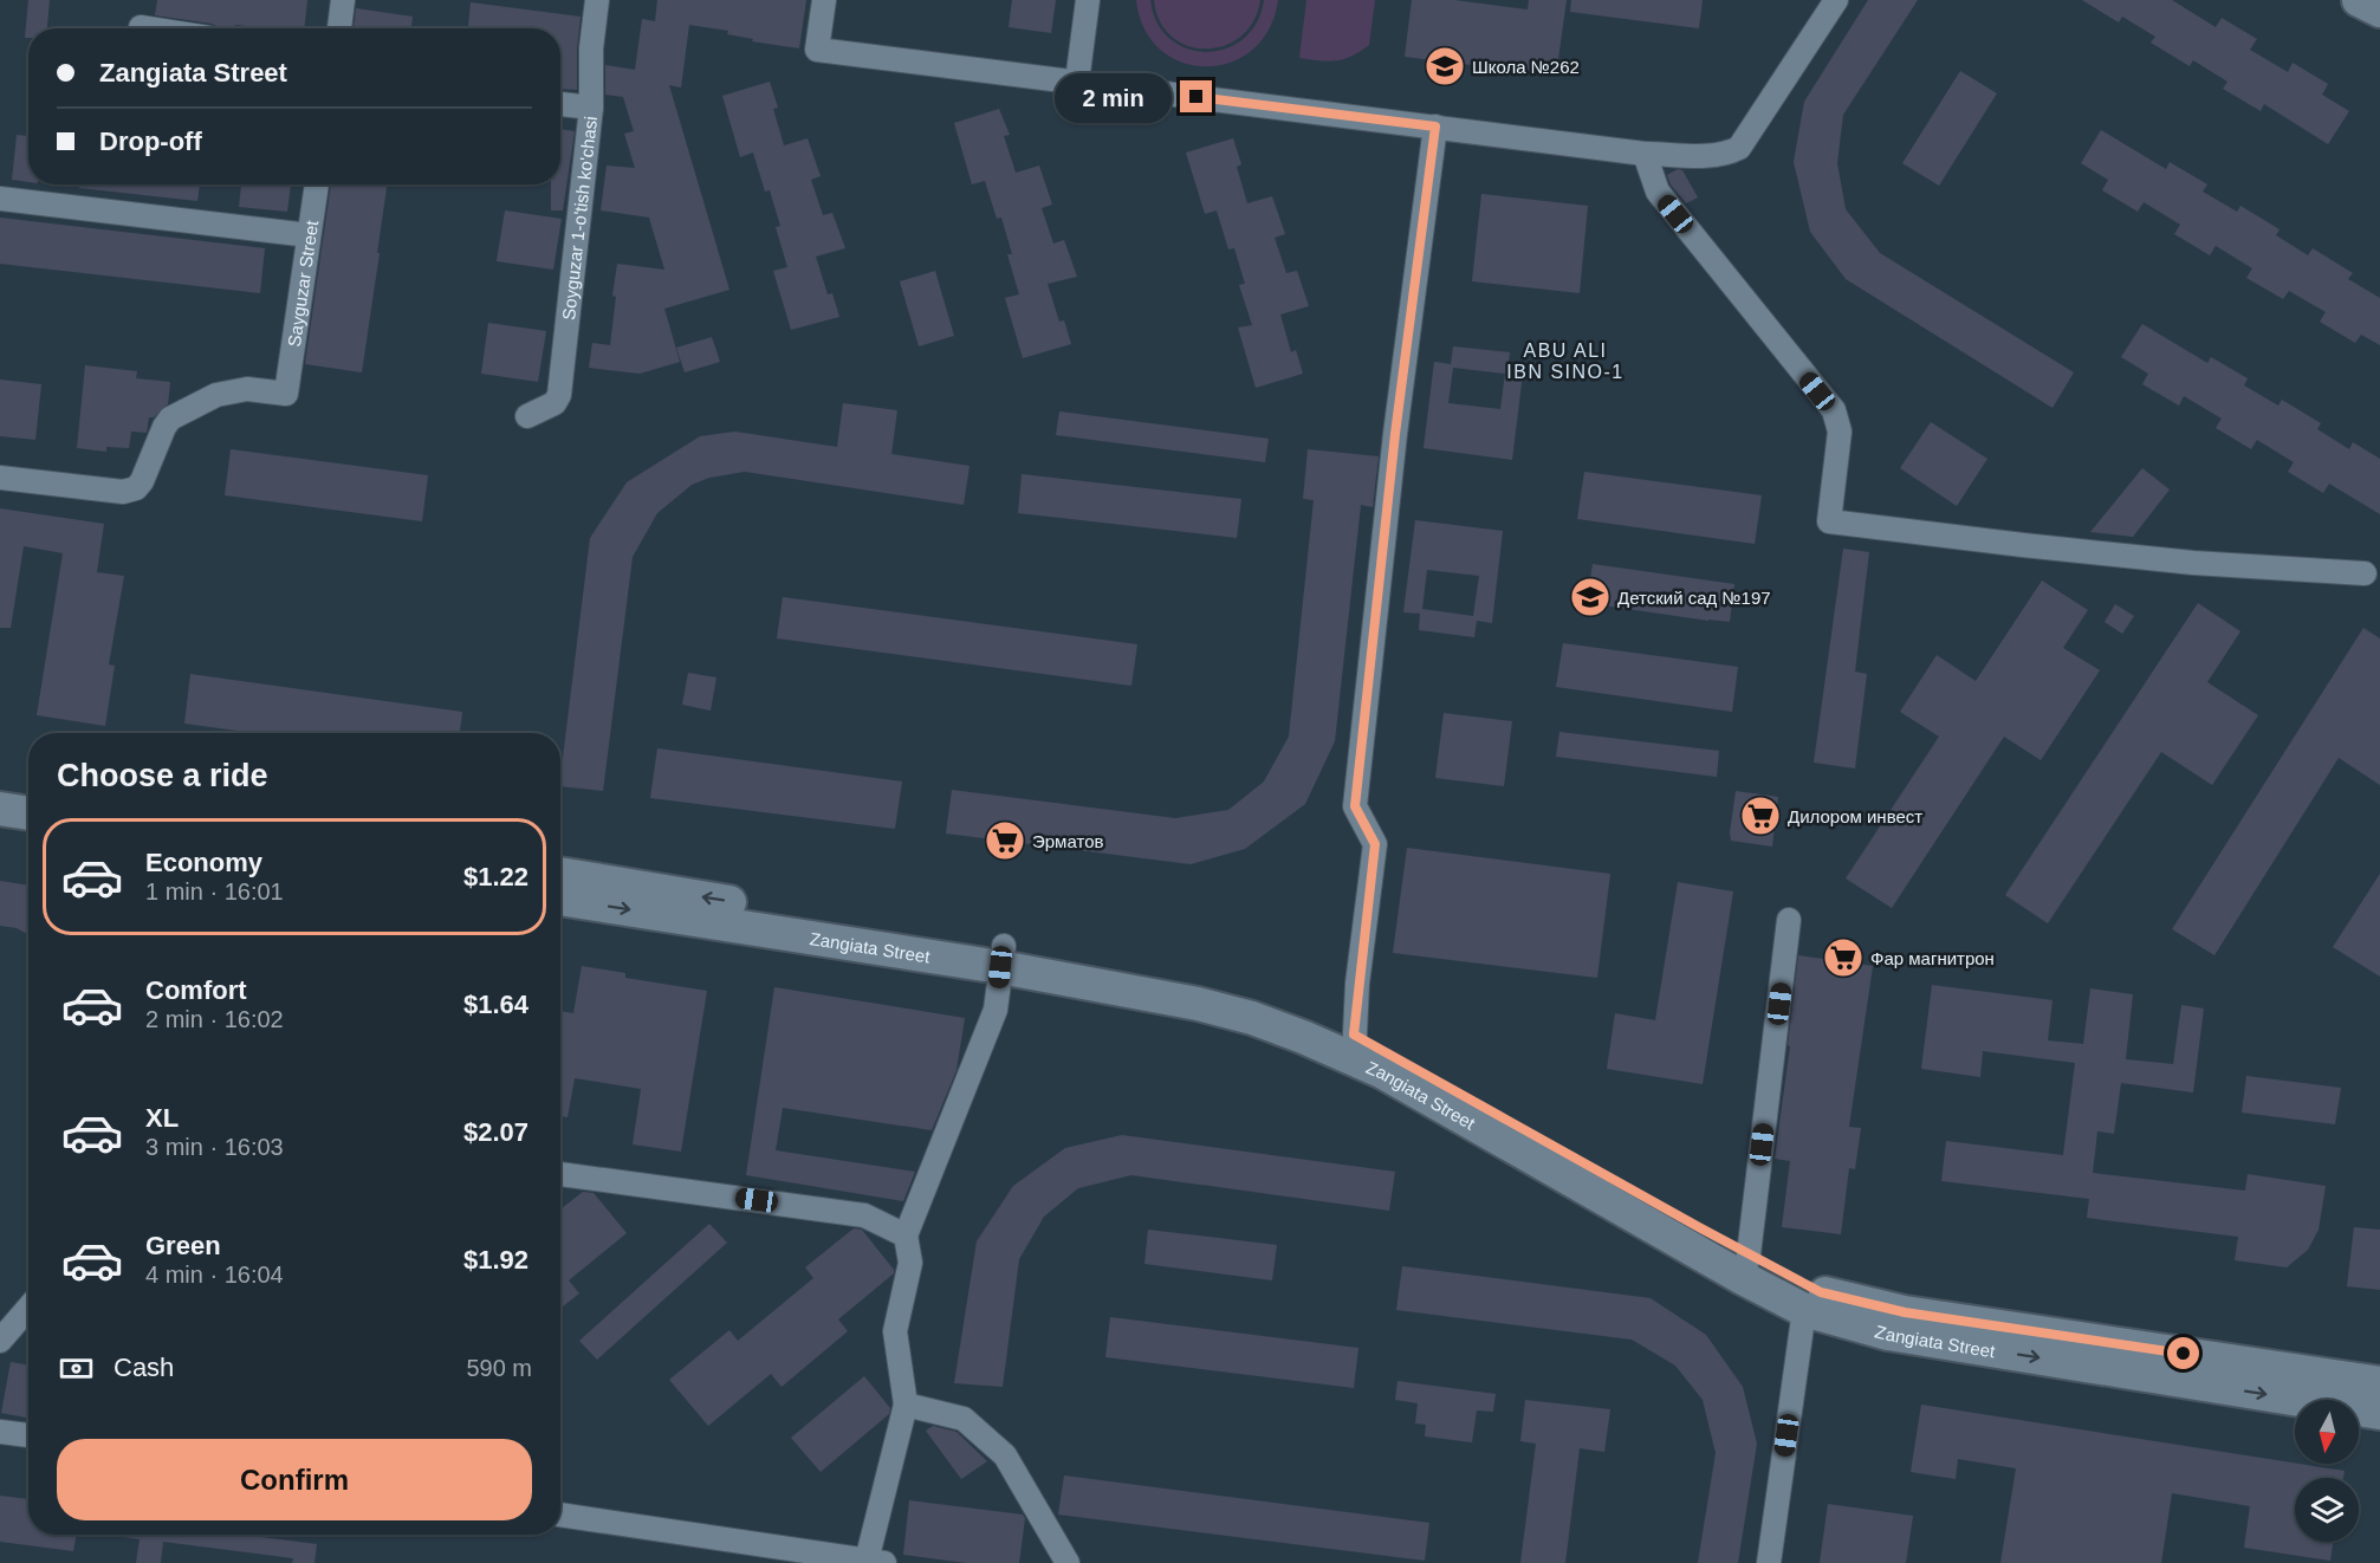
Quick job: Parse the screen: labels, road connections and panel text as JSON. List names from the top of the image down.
{
  "streets": {
    "main road": ["Zangiata Street"],
    "street": ["Soyguzar 1-o'tish ko'chasi", "Sayguzar Street"]
  },
  "districts": ["ABU ALI IBN SINO-1"],
  "places": {
    "school or university": ["Школа №262", "Детский сад №197"],
    "supermarket": ["Дилором инвест", "Эрматов", "Фар магнитрон"]
  },
  "north": "bottom",
  "page": {
    "banner": ["Zangiata Street", "Drop-off"],
    "bubble": "2 min",
    "heading": "Choose a ride",
    "list": [
      {
        "name": "Economy",
        "note": "1 min · 16:01",
        "value": "$1.22"
      },
      {
        "name": "Comfort",
        "note": "2 min · 16:02",
        "value": "$1.64"
      },
      {
        "name": "XL",
        "note": "3 min · 16:03",
        "value": "$2.07"
      },
      {
        "name": "Green",
        "note": "4 min · 16:04",
        "value": "$1.92"
      }
    ],
    "pay": ["Cash", "590 m"],
    "buttons": "Confirm"
  }
}
